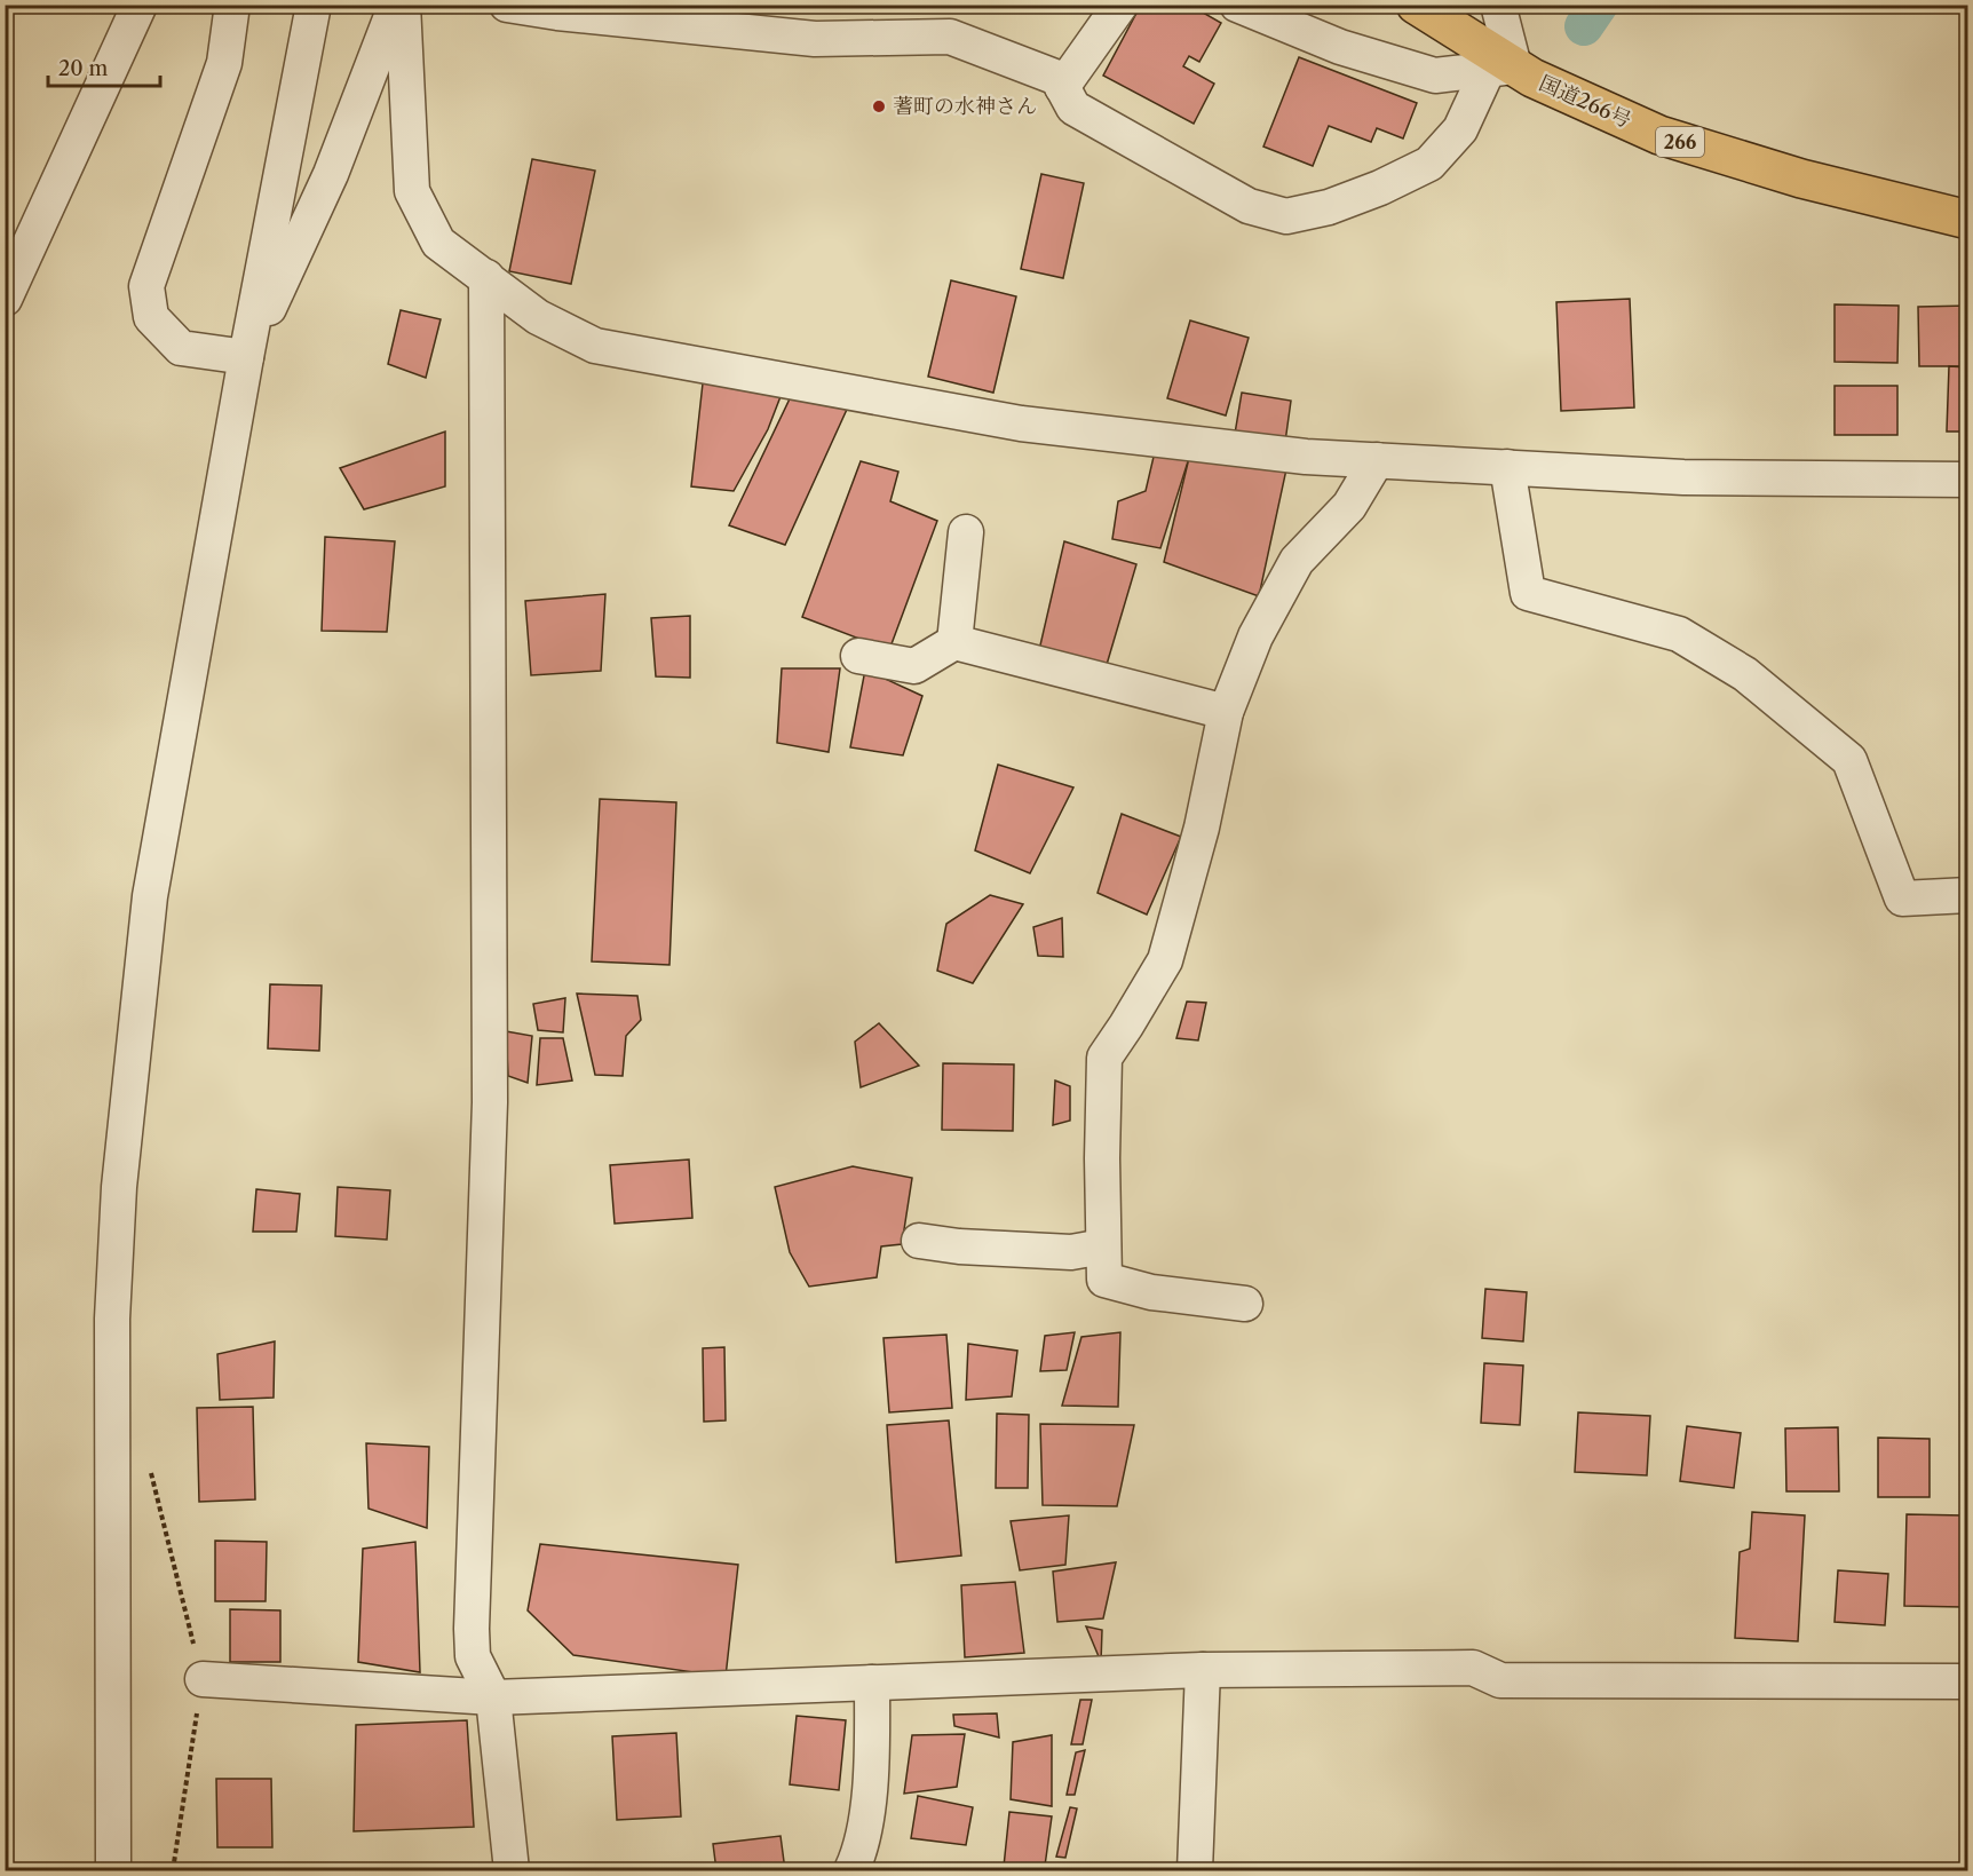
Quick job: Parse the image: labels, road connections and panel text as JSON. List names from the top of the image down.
{
  "streets": {
    "highway": ["国道266号", "266"]
  },
  "places": ["蓍町の水神さん"],
  "scale_bar": "20 m"
}
